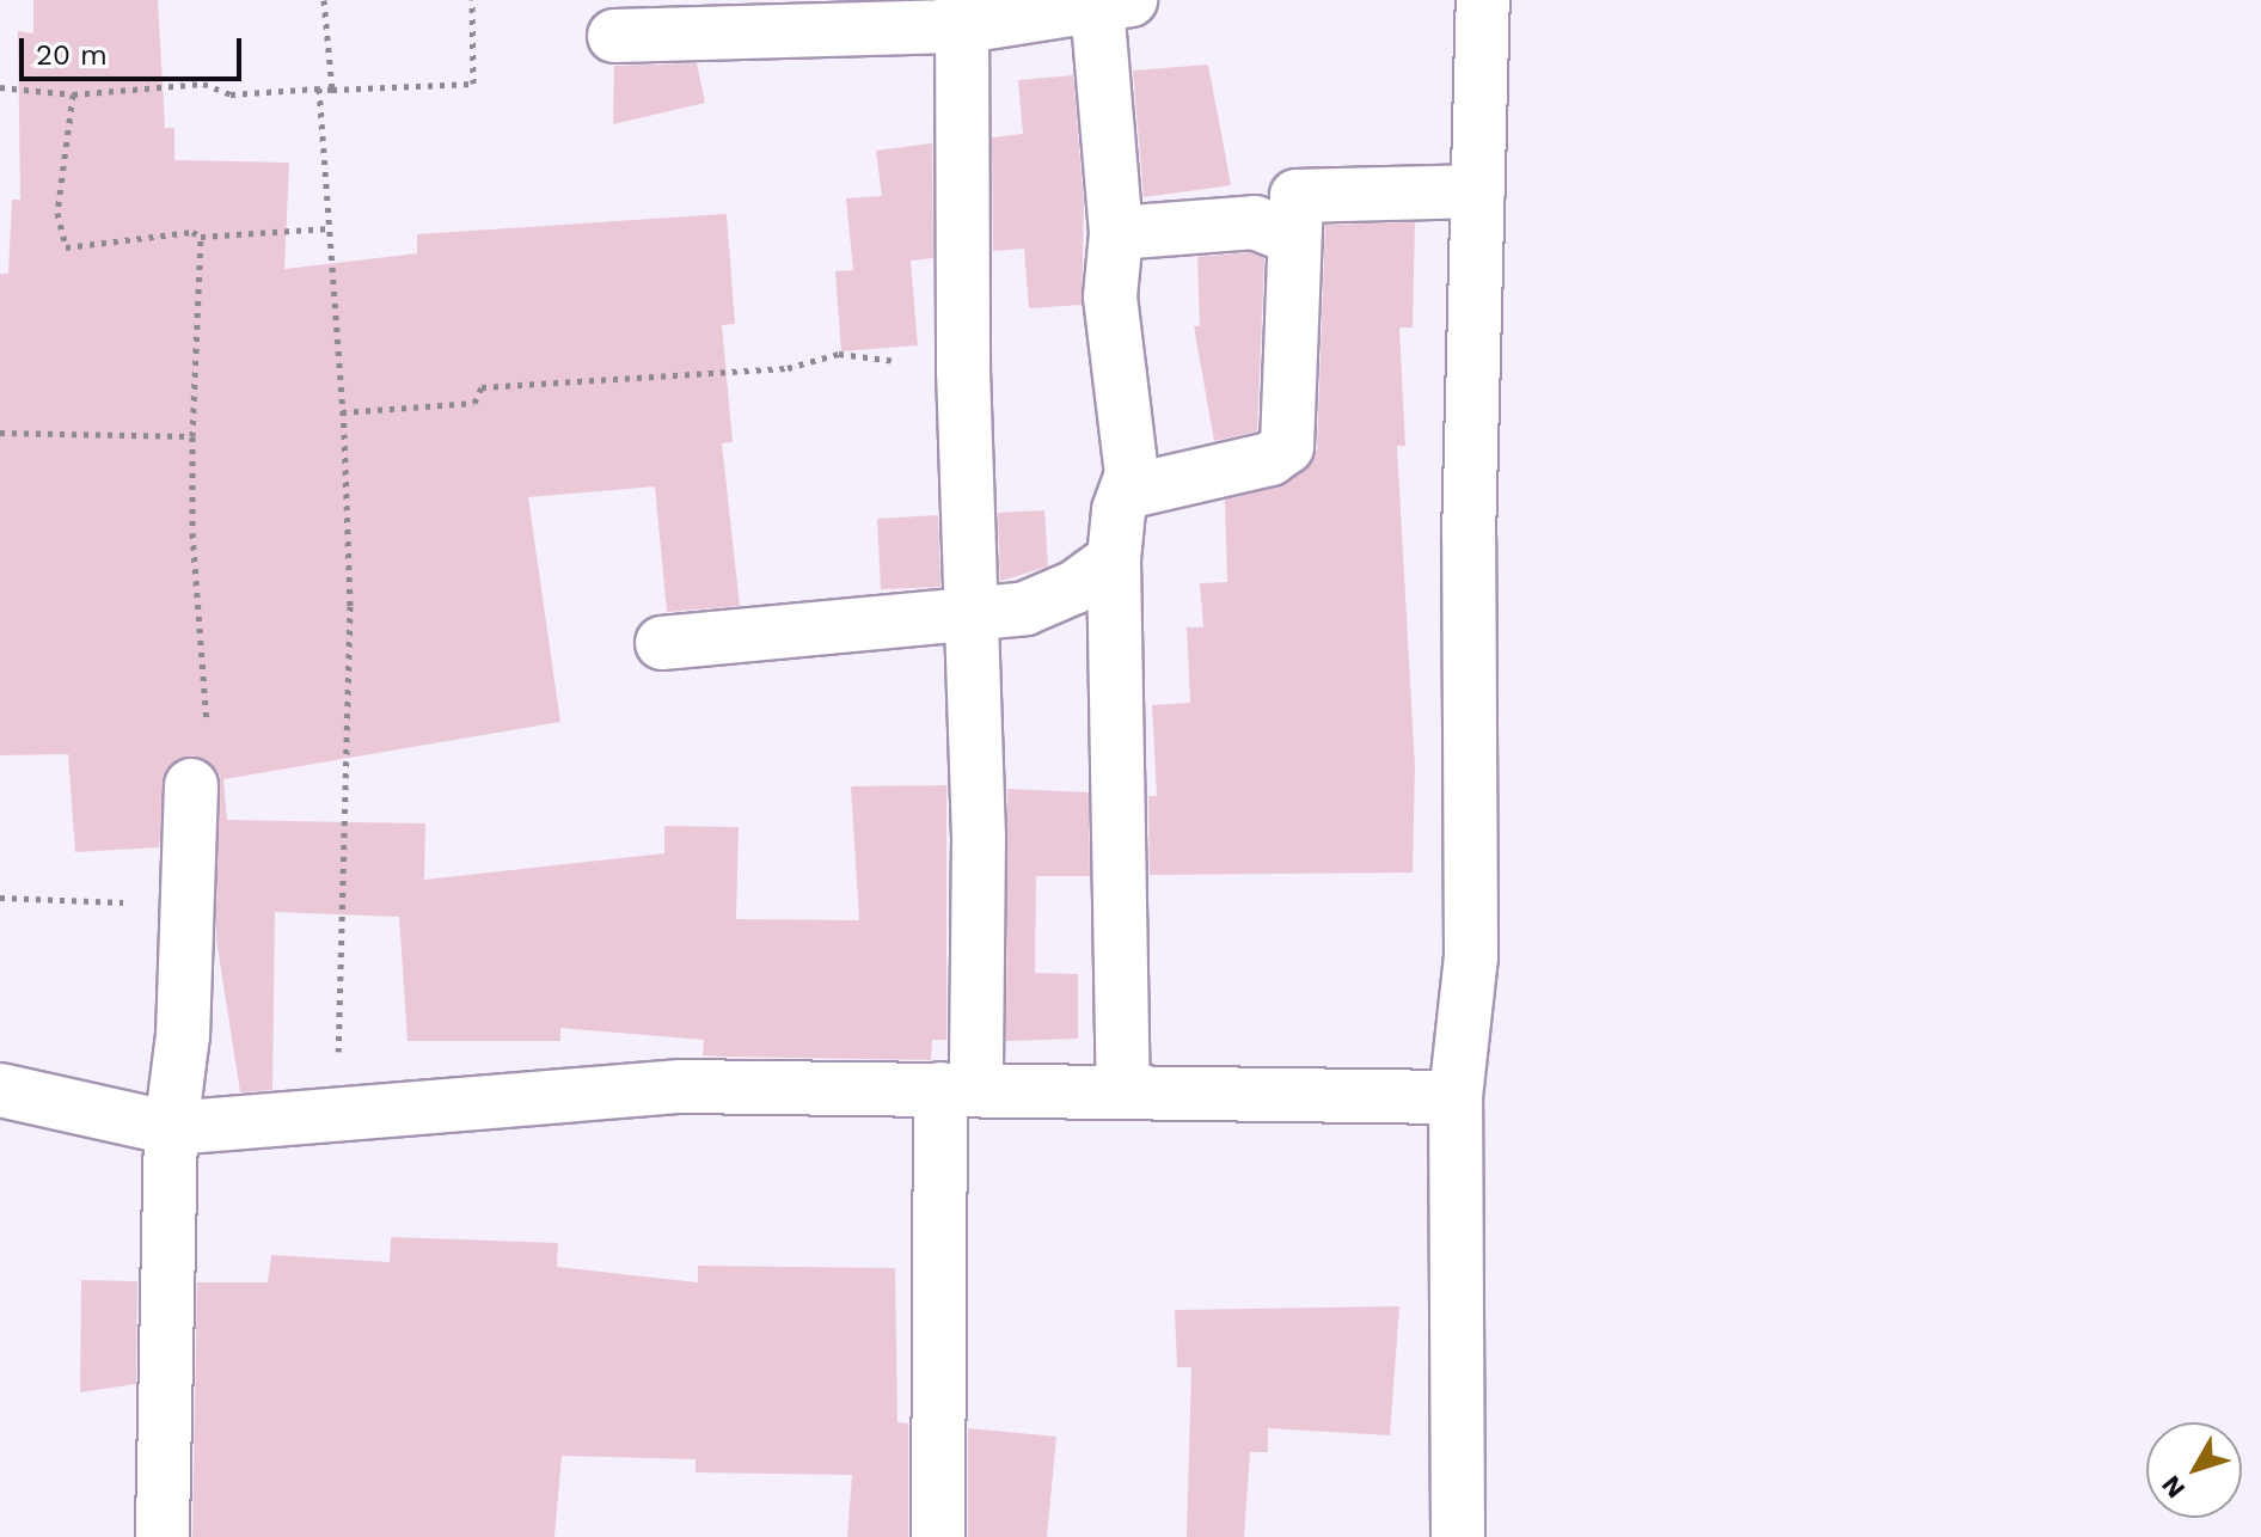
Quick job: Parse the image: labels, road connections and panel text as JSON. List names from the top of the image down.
{
  "scale_bar": "20 m",
  "north": "bottom left"
}
